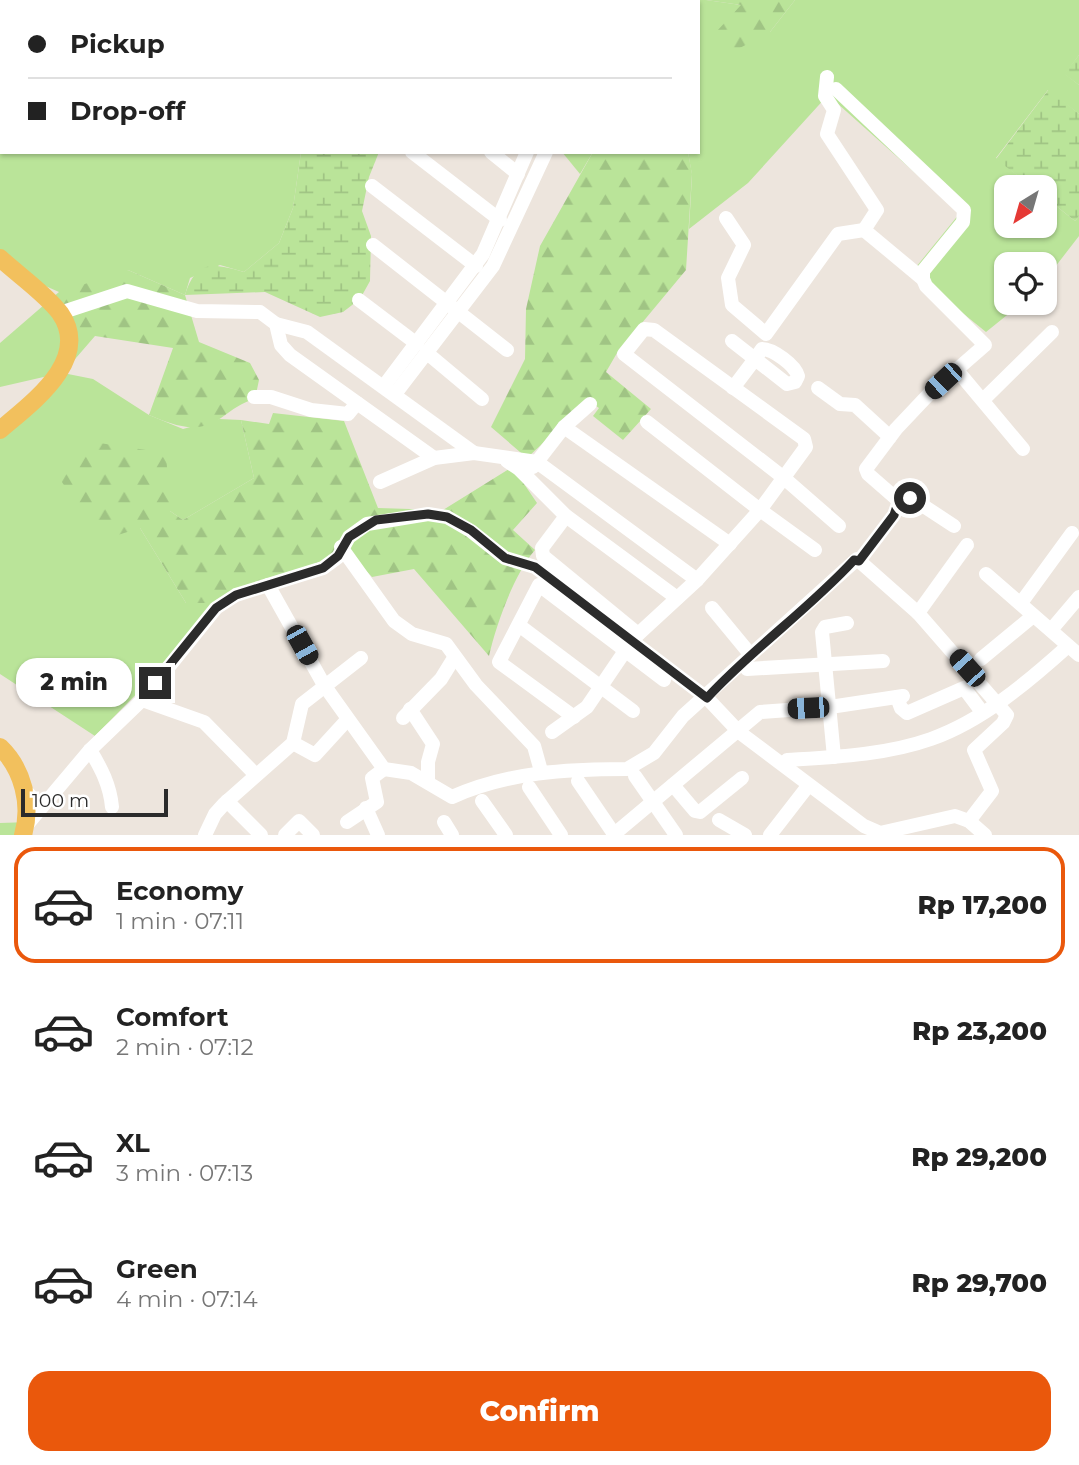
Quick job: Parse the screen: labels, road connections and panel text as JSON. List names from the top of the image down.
{
  "scale_bar": "100 m",
  "north": "bottom left",
  "page": {
    "banner": ["Pickup", "Drop-off"],
    "bubble": "2 min",
    "scale": "100 m",
    "list": [
      {
        "name": "Economy",
        "note": "1 min · 07:11",
        "value": "Rp 17,200"
      },
      {
        "name": "Comfort",
        "note": "2 min · 07:12",
        "value": "Rp 23,200"
      },
      {
        "name": "XL",
        "note": "3 min · 07:13",
        "value": "Rp 29,200"
      },
      {
        "name": "Green",
        "note": "4 min · 07:14",
        "value": "Rp 29,700"
      }
    ],
    "buttons": "Confirm"
  }
}
